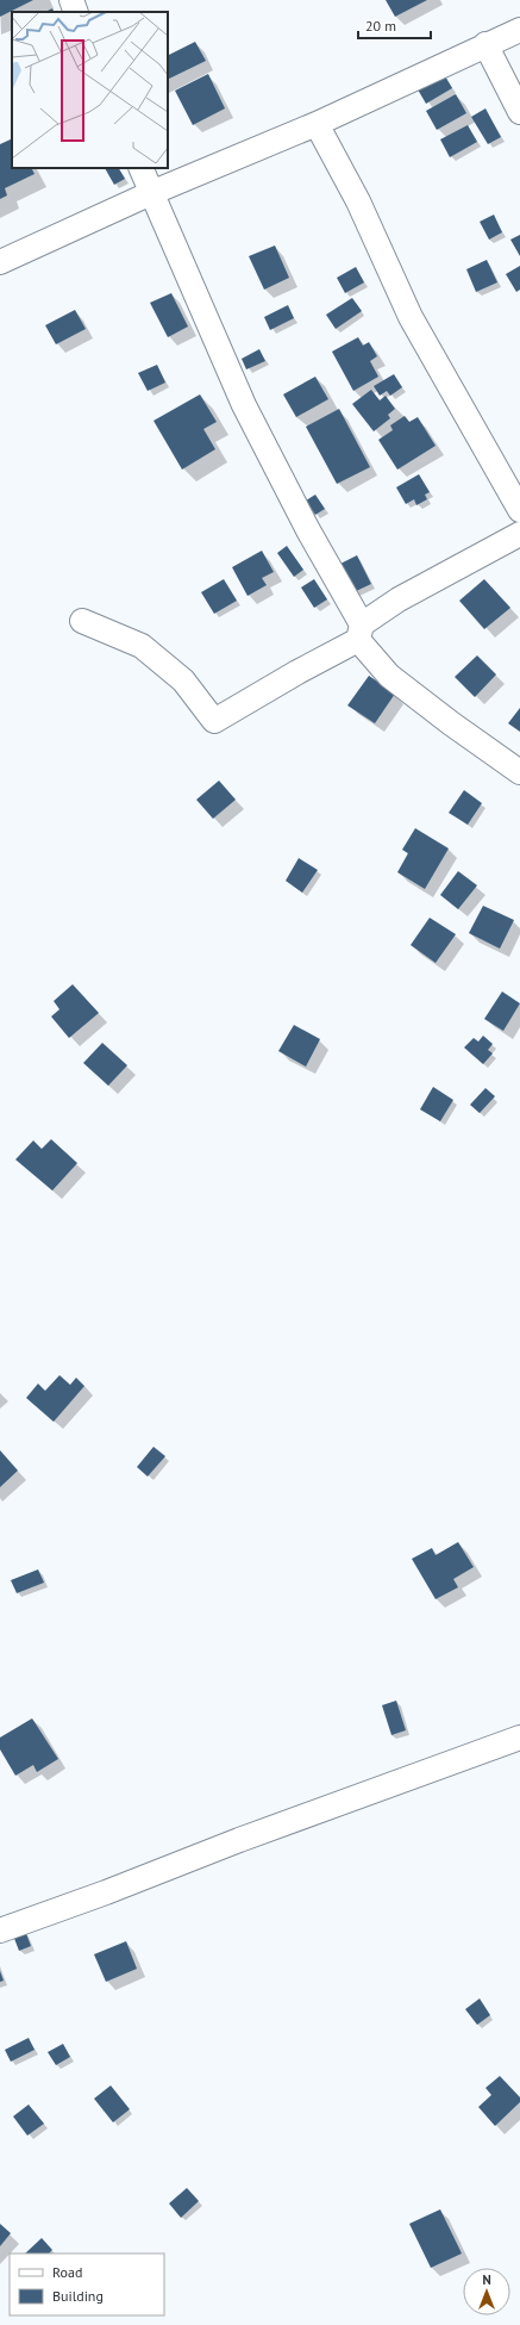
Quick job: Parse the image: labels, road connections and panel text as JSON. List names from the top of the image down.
{
  "legend": ["Road", "Building"],
  "scale_bar": "20 m",
  "north": "top"
}
